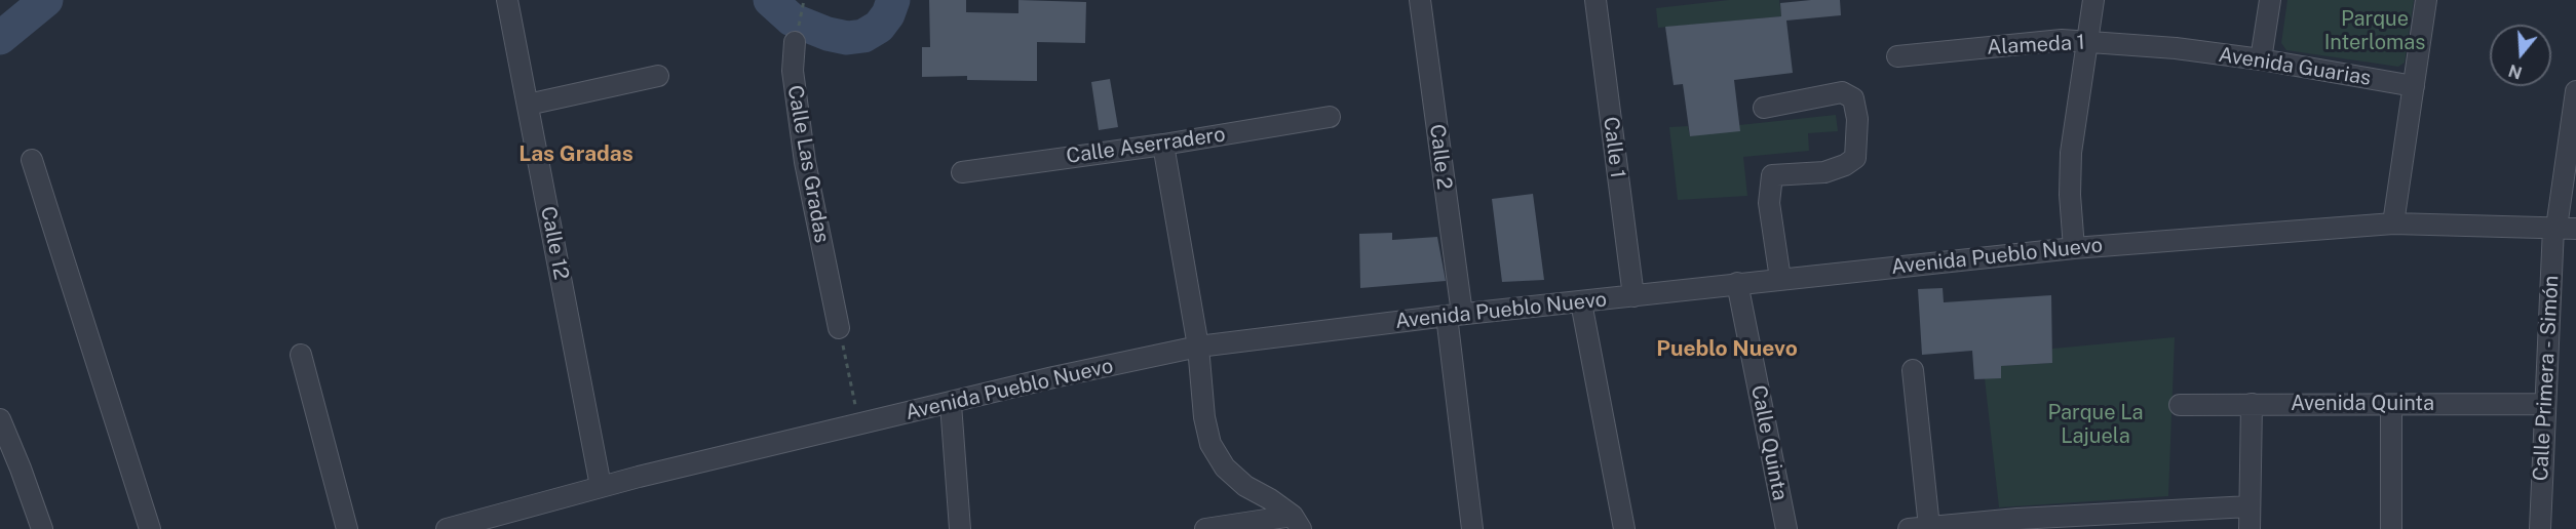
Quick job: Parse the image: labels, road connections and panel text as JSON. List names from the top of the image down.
{
  "streets": {
    "street": [
      "Alameda 1",
      "Avenida Guarias",
      "Calle Aserradero",
      "Calle 1",
      "Calle 2",
      "Calle Las Gradas",
      "Calle 12",
      "Avenida Pueblo Nuevo",
      "Calle Primera - Simón",
      "Avenida Quinta",
      "Calle Quinta"
    ]
  },
  "crossings": [
    ["Alameda 1", "Avenida Guarias"],
    ["Calle 1", "Avenida Pueblo Nuevo"],
    ["Calle 2", "Avenida Pueblo Nuevo"],
    ["Calle 12", "Avenida Pueblo Nuevo"],
    ["Avenida Pueblo Nuevo", "Calle Primera - Simón"],
    ["Avenida Pueblo Nuevo", "Calle Quinta"],
    ["Calle Primera - Simón", "Avenida Quinta"]
  ],
  "districts": ["Las Gradas", "Pueblo Nuevo"],
  "parks": ["Parque Interlomas", "Parque La Lajuela"],
  "north": "bottom"
}
